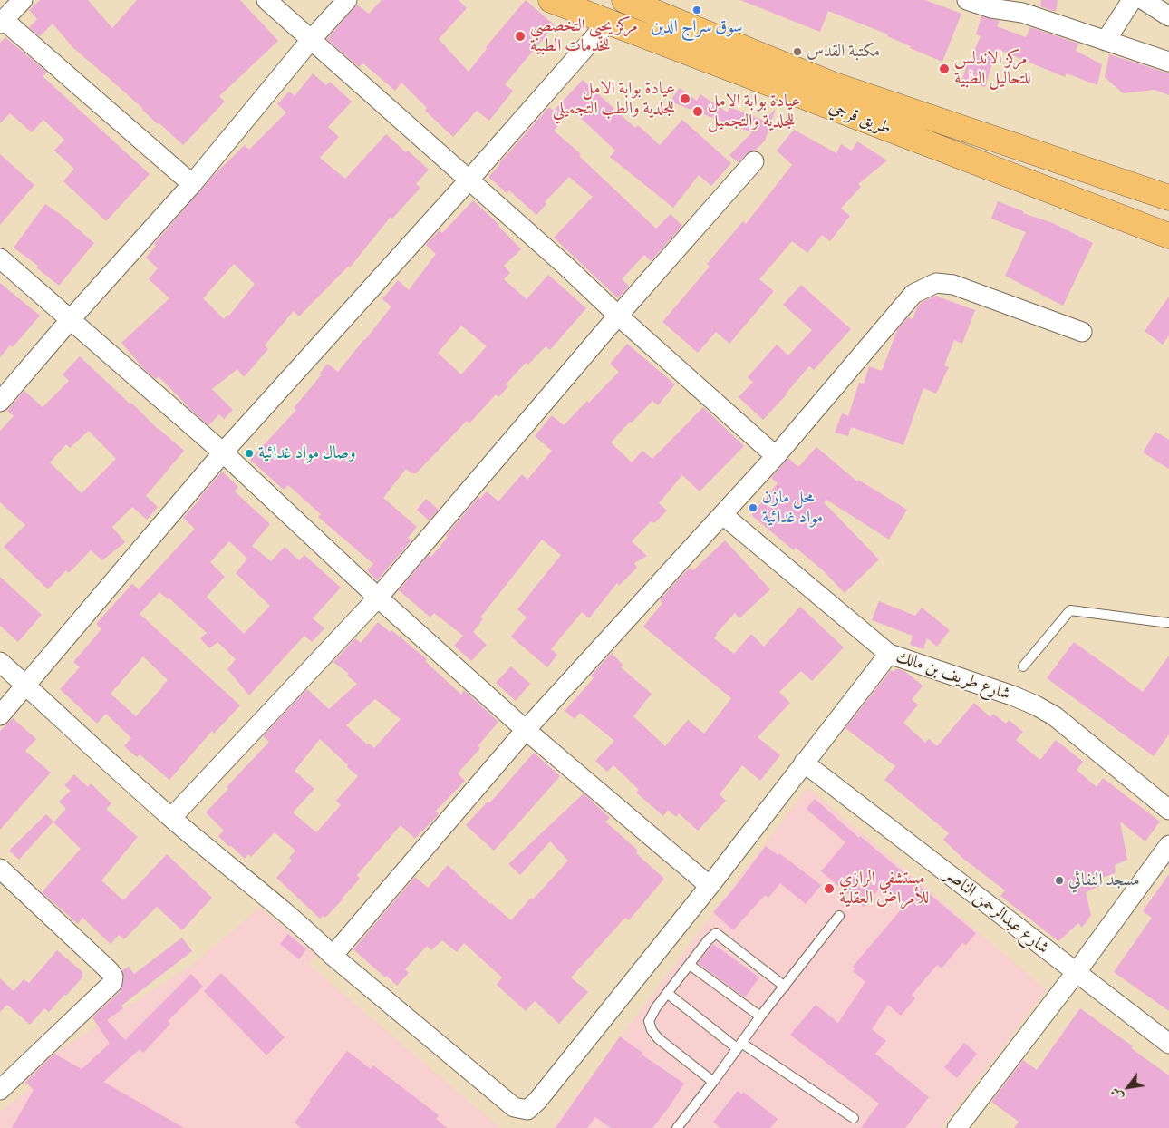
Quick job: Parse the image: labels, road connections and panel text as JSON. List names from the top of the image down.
{
  "streets": {
    "highway": ["طريق قرجي"],
    "street": ["شارع طريف بن مالك", "شارع عبدالرحمن الناصر"]
  },
  "places": [
    "سوق سراج الدين",
    "مركز يحيى التخصصي للخدمات الطبية",
    "مكتبة القدس",
    "مركز الاندلس للتحاليل الطبية",
    "عيادة بوابة الامل للجلدية والطب التجميلي",
    "عيادة بوابة الامل للجلدية والتجميل",
    "وصال مواد غدائية",
    "محل مازن مواد غدائية",
    "مسجد النفاثي",
    "مستشفي الرازي للأمراض العقلية"
  ],
  "north": "bottom left"
}
